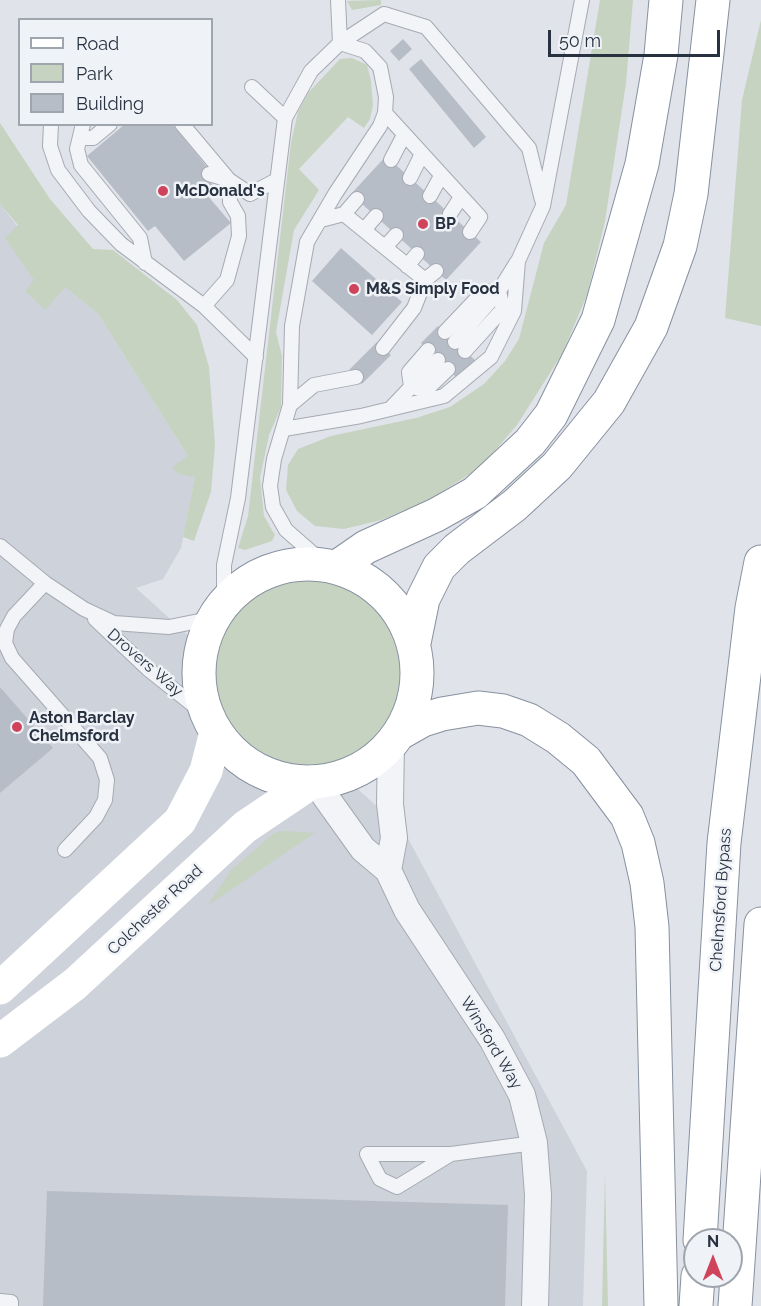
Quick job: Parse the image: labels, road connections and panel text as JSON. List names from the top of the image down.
{
  "streets": {
    "main road": ["Chelmsford Bypass", "Colchester Road"],
    "street": ["Winsford Way"],
    "lane": ["Drovers Way"]
  },
  "crossings": [
    ["Colchester Road", "Winsford Way"]
  ],
  "places": [
    "McDonald's",
    "BP",
    "M&S Simply Food",
    "Aston Barclay Chelmsford"
  ],
  "legend": ["Road", "Park", "Building"],
  "scale_bar": "50 m",
  "north": "top"
}
